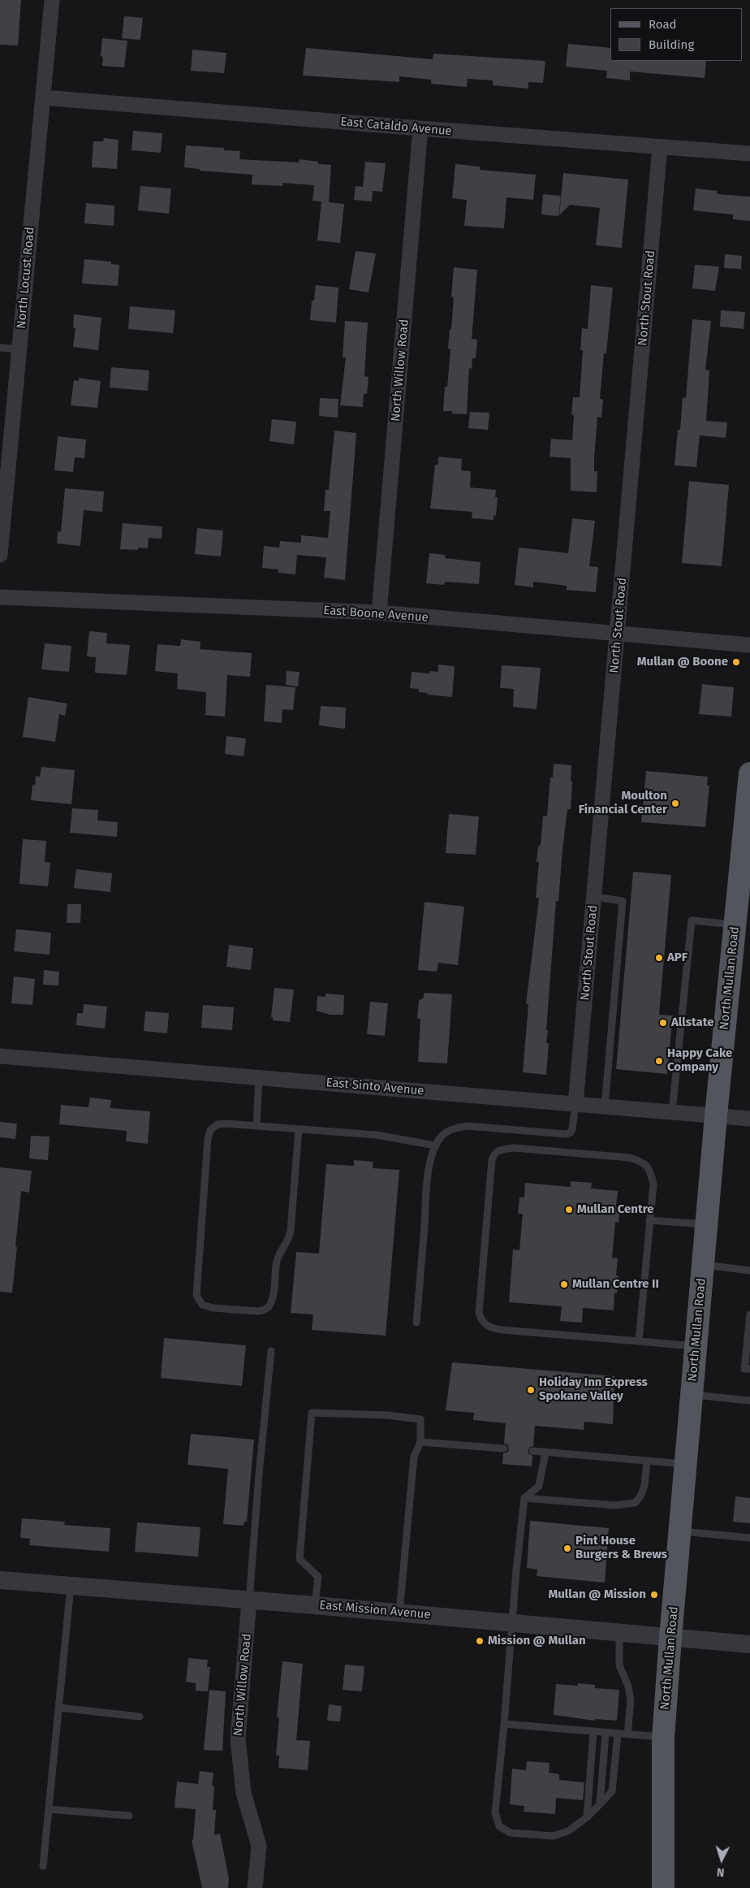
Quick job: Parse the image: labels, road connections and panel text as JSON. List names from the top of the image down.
{
  "streets": {
    "main road": ["North Mullan Road"],
    "street": [
      "East Cataldo Avenue",
      "North Locust Road",
      "North Stout Road",
      "North Willow Road",
      "East Boone Avenue",
      "East Sinto Avenue",
      "East Mission Avenue"
    ]
  },
  "crossings": [
    ["East Cataldo Avenue", "North Locust Road"],
    ["East Cataldo Avenue", "North Stout Road"],
    ["East Cataldo Avenue", "North Willow Road"],
    ["North Stout Road", "East Boone Avenue"],
    ["North Stout Road", "East Sinto Avenue"],
    ["North Willow Road", "East Boone Avenue"],
    ["North Willow Road", "East Mission Avenue"],
    ["North Mullan Road", "East Sinto Avenue"],
    ["North Mullan Road", "East Mission Avenue"]
  ],
  "places": [
    "Mullan @ Boone",
    "Moulton Financial Center",
    "APF",
    "Allstate",
    "Happy Cake Company",
    "Mullan Centre",
    "Mullan Centre II",
    "Holiday Inn Express Spokane Valley",
    "Pint House Burgers & Brews",
    "Mullan @ Mission",
    "Mission @ Mullan"
  ],
  "legend": ["Road", "Building"],
  "north": "bottom"
}
